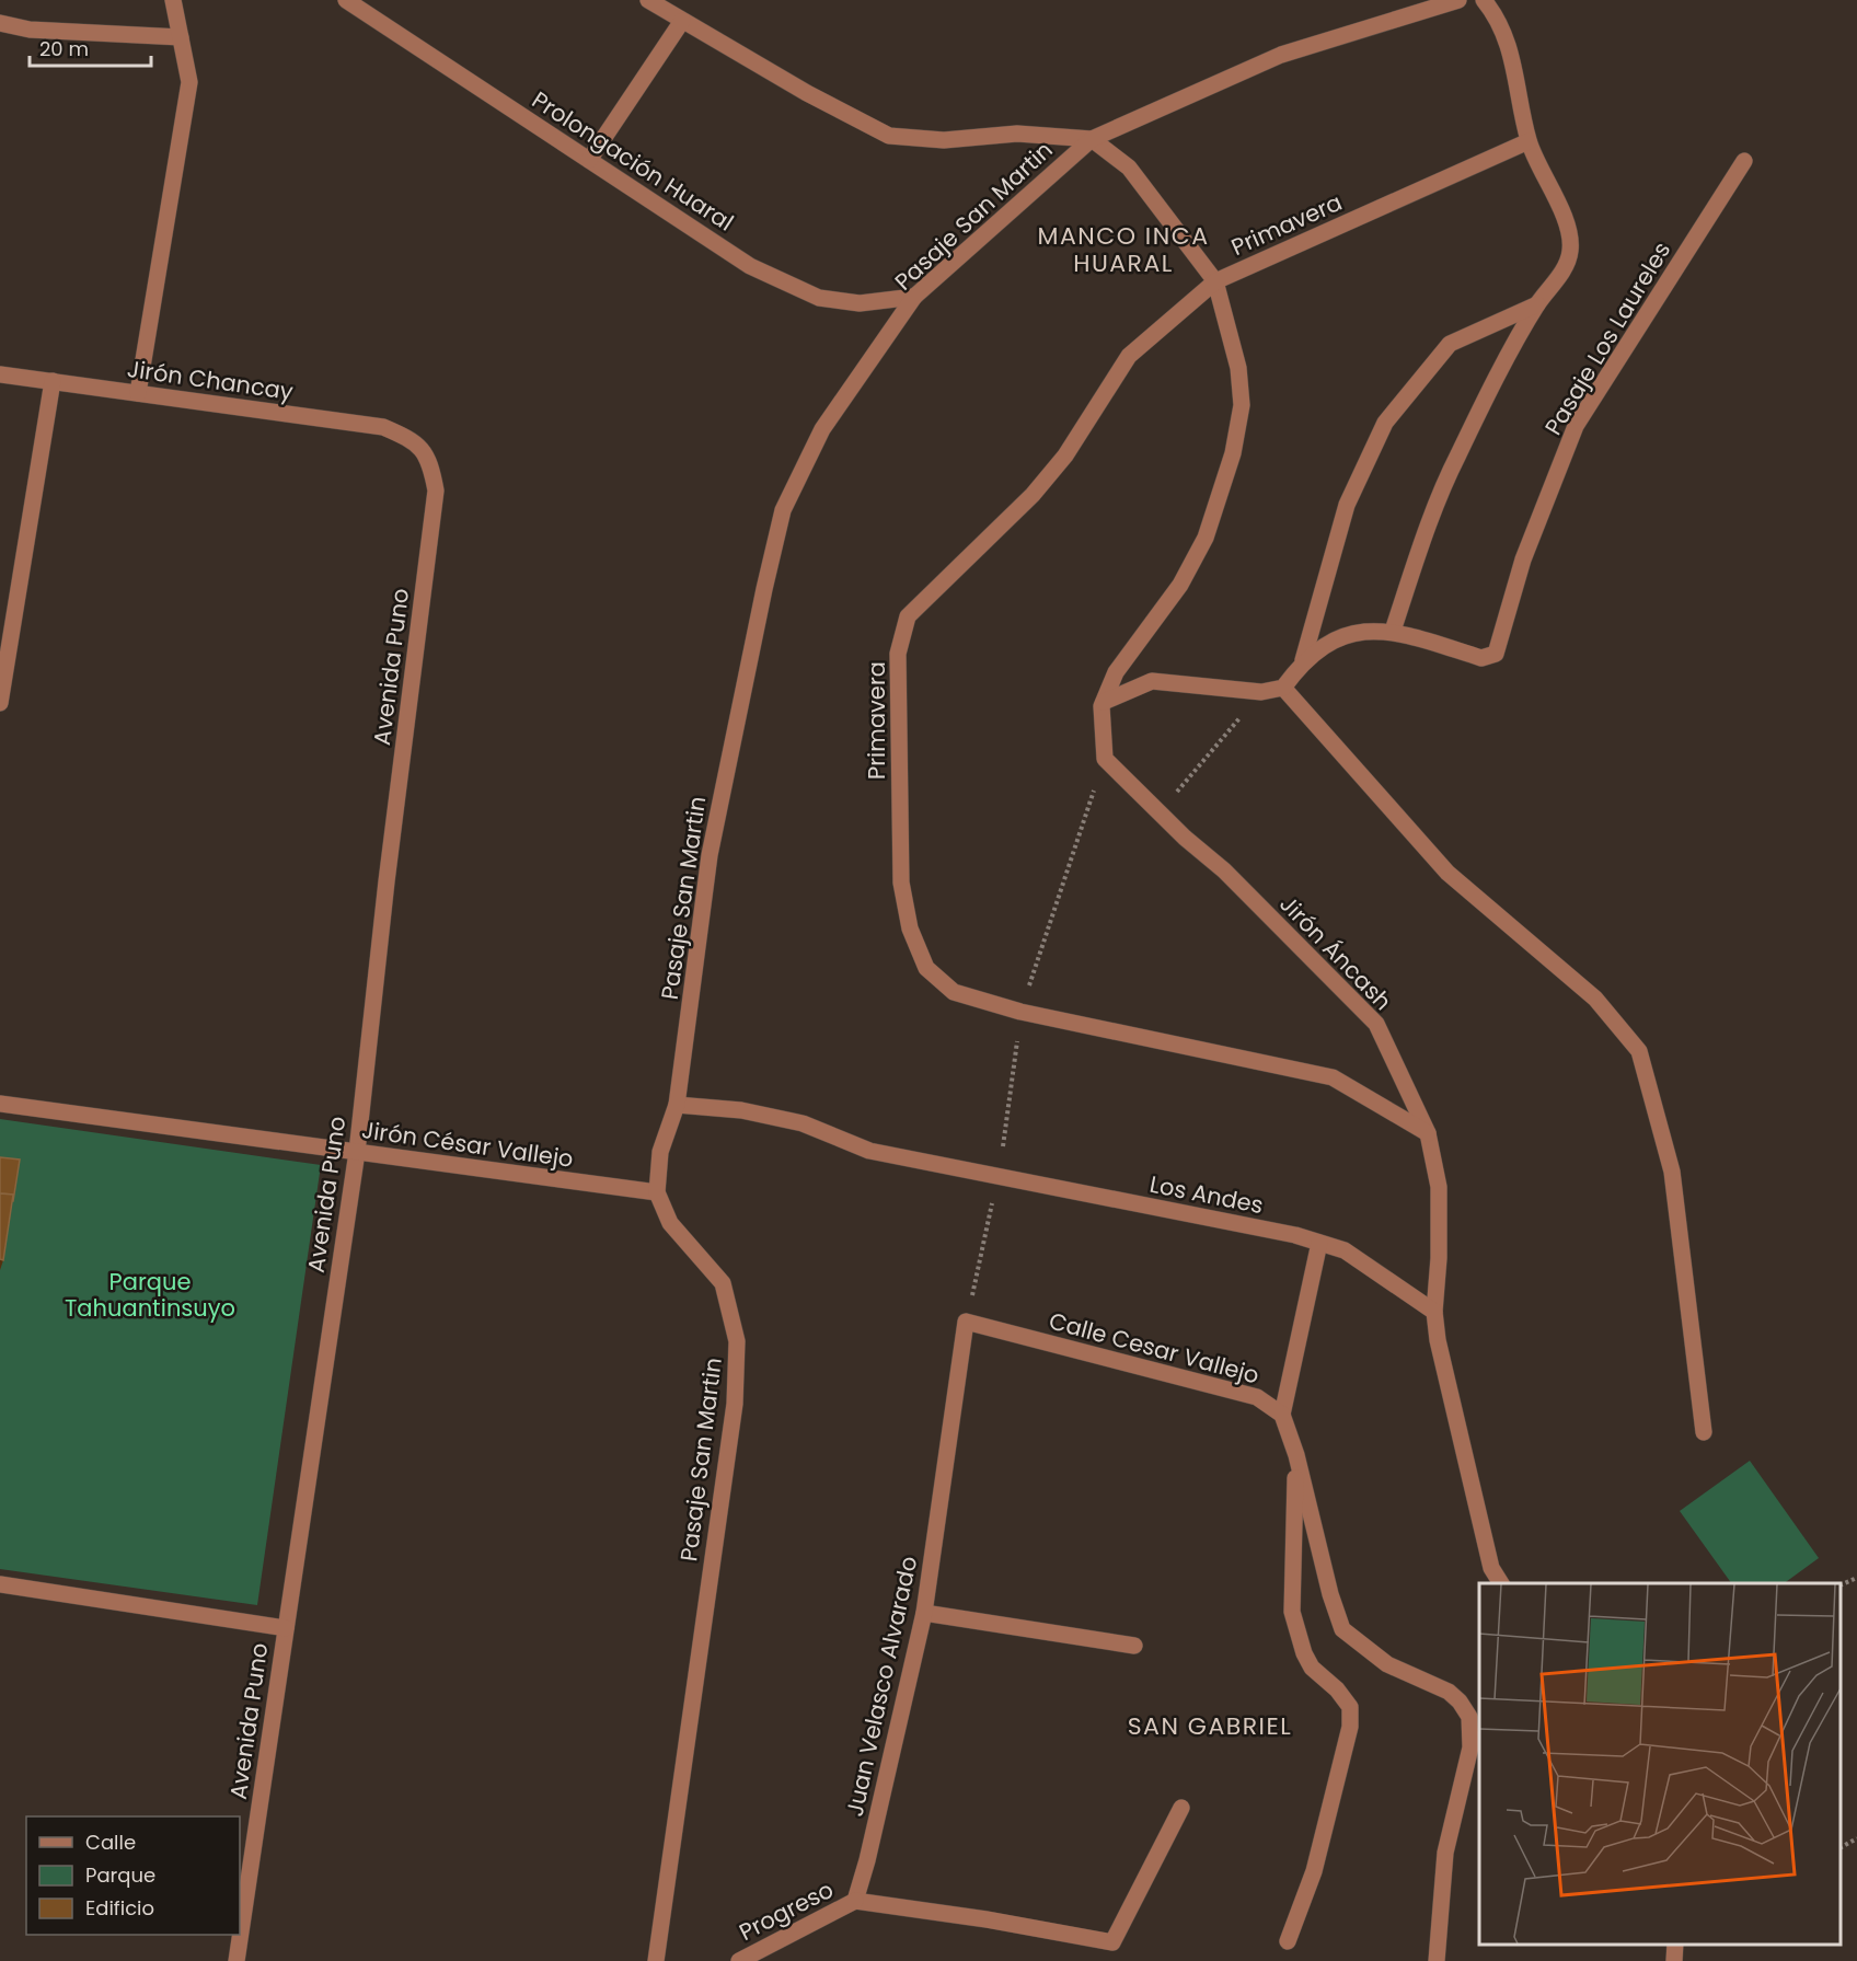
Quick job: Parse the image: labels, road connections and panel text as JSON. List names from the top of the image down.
{
  "streets": {
    "street": [
      "Prolongación Huaral",
      "Pasaje San Martin",
      "Primavera",
      "Pasaje Los Laureles",
      "Jirón Chancay",
      "Avenida Puno",
      "Jirón Áncash",
      "Jirón César Vallejo",
      "Los Andes",
      "Calle Cesar Vallejo",
      "Juan Velasco Alvarado",
      "Progreso"
    ]
  },
  "crossings": [
    ["Prolongación Huaral", "Pasaje San Martin"],
    ["Pasaje San Martin", "Jirón César Vallejo"],
    ["Pasaje San Martin", "Los Andes"],
    ["Primavera", "Jirón Áncash"],
    ["Jirón Chancay", "Avenida Puno"],
    ["Avenida Puno", "Jirón César Vallejo"],
    ["Jirón Áncash", "Los Andes"],
    ["Calle Cesar Vallejo", "Juan Velasco Alvarado"],
    ["Juan Velasco Alvarado", "Progreso"]
  ],
  "districts": ["MANCO INCA HUARAL", "SAN GABRIEL"],
  "parks": ["Parque Tahuantinsuyo"],
  "legend": ["Calle", "Parque", "Edificio"],
  "scale_bar": "20 m"
}
